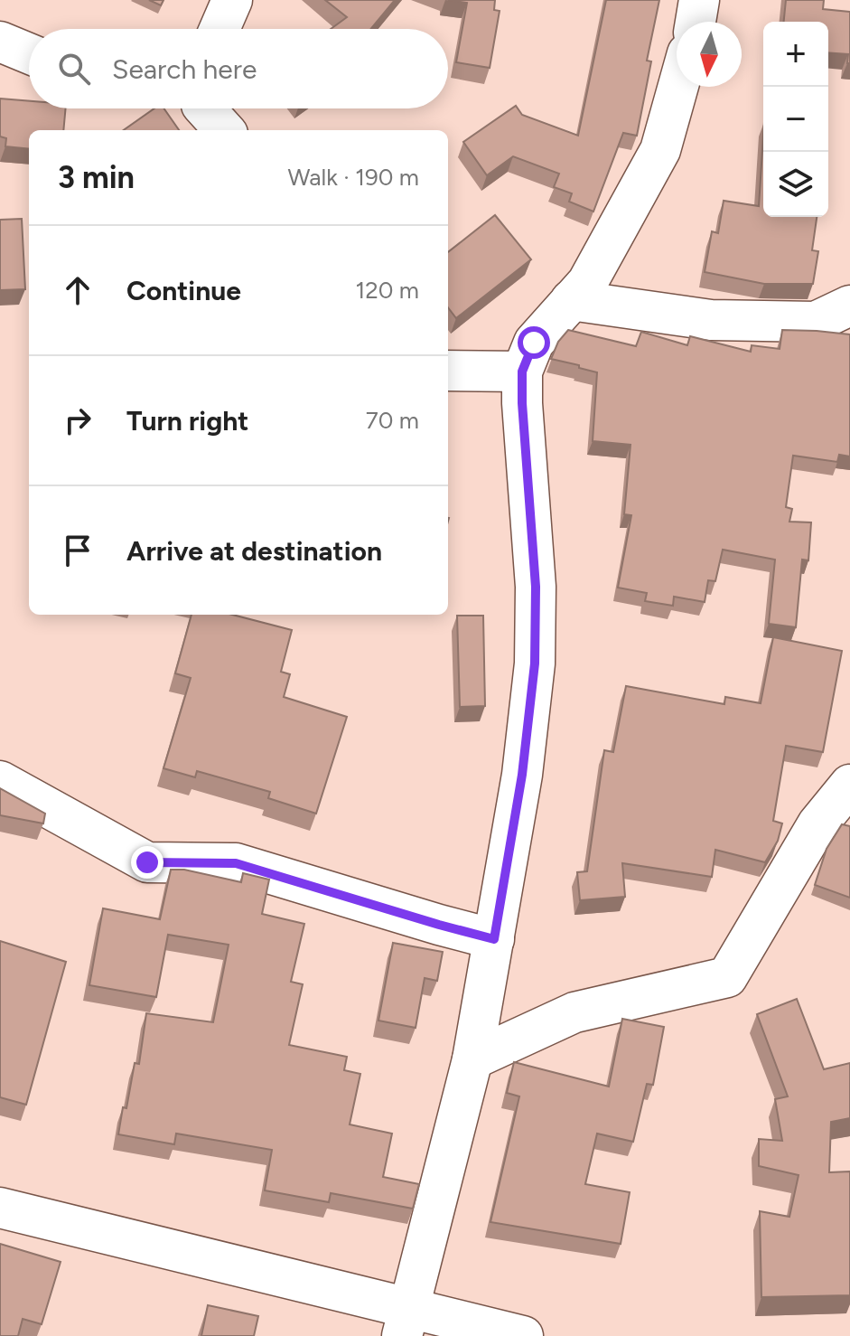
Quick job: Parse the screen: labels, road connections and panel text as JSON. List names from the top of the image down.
{
  "north": "bottom",
  "page": {
    "map_buttons": ["+", "−"],
    "search": "Search here",
    "heading": ["3 min", "Walk · 190 m"],
    "list": [
      ["Continue", "120 m"],
      ["Turn right", "70 m"],
      "Arrive at destination"
    ]
  }
}
